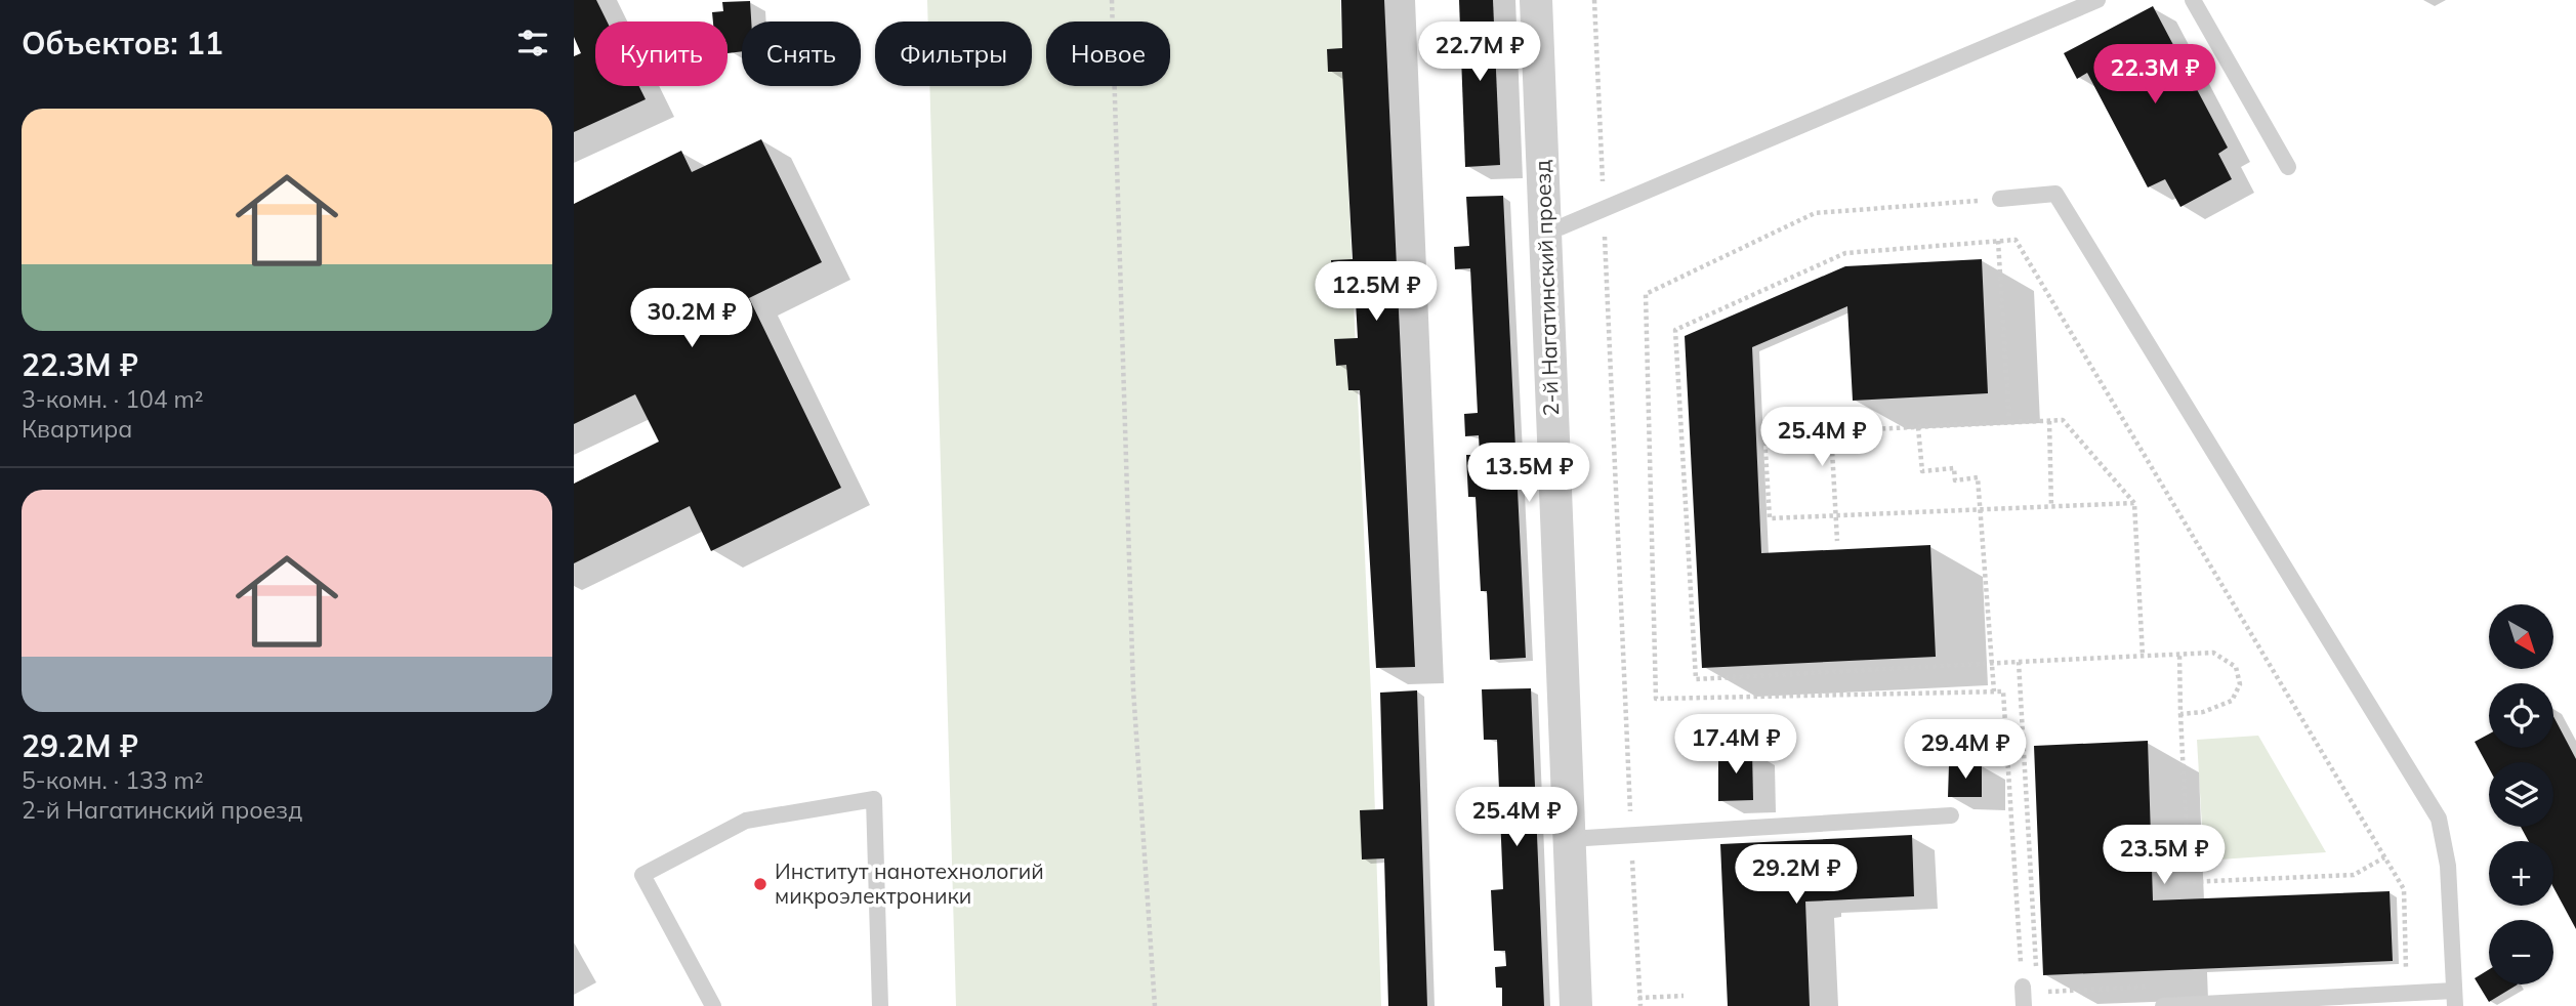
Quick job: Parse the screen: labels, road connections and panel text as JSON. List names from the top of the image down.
{
  "streets": {
    "street": ["2-й Нагатинский проезд"]
  },
  "places": ["Институт нанотехнологий микроэлектроники"],
  "north": "bottom right",
  "page": {
    "heading": "Объектов: 11",
    "price": [
      "22.7M ₽",
      "22.3M ₽",
      "12.5M ₽",
      "30.2M ₽",
      "25.4M ₽",
      "13.5M ₽",
      "17.4M ₽",
      "29.4M ₽",
      "25.4M ₽",
      "23.5M ₽",
      "29.2M ₽"
    ],
    "chip": [
      "Купить",
      "Снять",
      "Фильтры",
      "Новое"
    ],
    "list": [
      {
        "name": "22.3M ₽",
        "note": "3-комн. · 104 m² · Квартира"
      },
      {
        "name": "29.2M ₽",
        "note": "5-комн. · 133 m² · 2-й Нагатинский проезд"
      }
    ],
    "map_buttons": ["+", "−"]
  }
}
